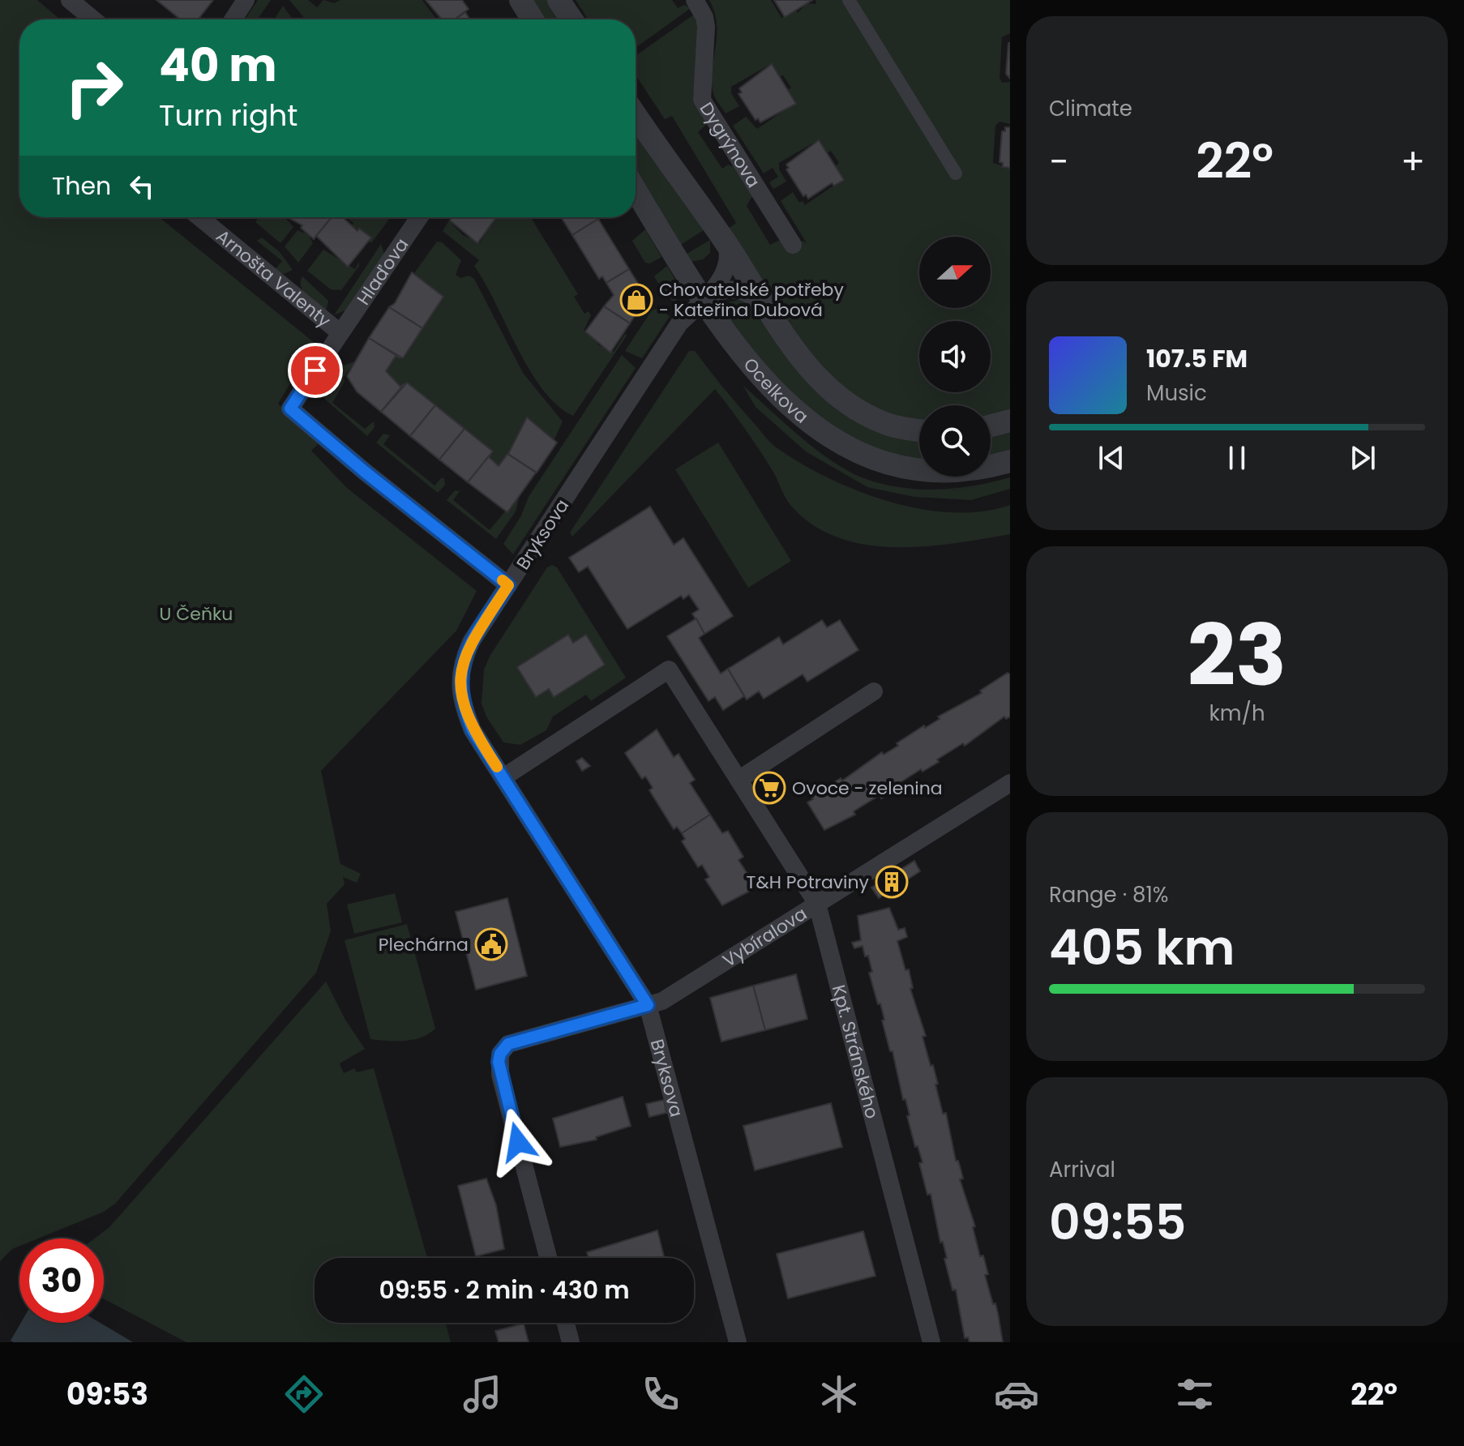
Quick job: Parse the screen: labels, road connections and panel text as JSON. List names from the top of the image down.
{
  "streets": {
    "street": [
      "Dygrýnova",
      "Hlaďova",
      "Arnošta Valenty",
      "Ocelkova",
      "Bryksova",
      "Vybíralova",
      "Kpt. Stránského"
    ]
  },
  "crossings": [
    ["Hlaďova", "Arnošta Valenty"],
    ["Arnošta Valenty", "Bryksova"],
    ["Ocelkova", "Bryksova"],
    ["Bryksova", "Vybíralova"],
    ["Bryksova", "Kpt. Stránského"],
    ["Vybíralova", "Kpt. Stránského"]
  ],
  "parks": ["U Čeňku"],
  "places": {
    "shop": ["Chovatelské potřeby - Kateřina Dubová"],
    "supermarket": ["Ovoce - zelenina"],
    "building": ["T&H Potraviny"],
    "public building": ["Plechárna"]
  },
  "north": "right",
  "page": {
    "tile": [
      "Climate",
      ["23", "km/h"],
      ["Range · 81%", "405 km"],
      ["Arrival", "09:55"]
    ],
    "turn": ["40 m", "Turn right"],
    "heat": ["−", "22°", "+"],
    "then": "Then",
    "song": ["107.5 FM", "Music"],
    "limit": "30",
    "trip": "09:55 · 2 min · 430 m",
    "tabs": ["09:53", "22°"]
  }
}
